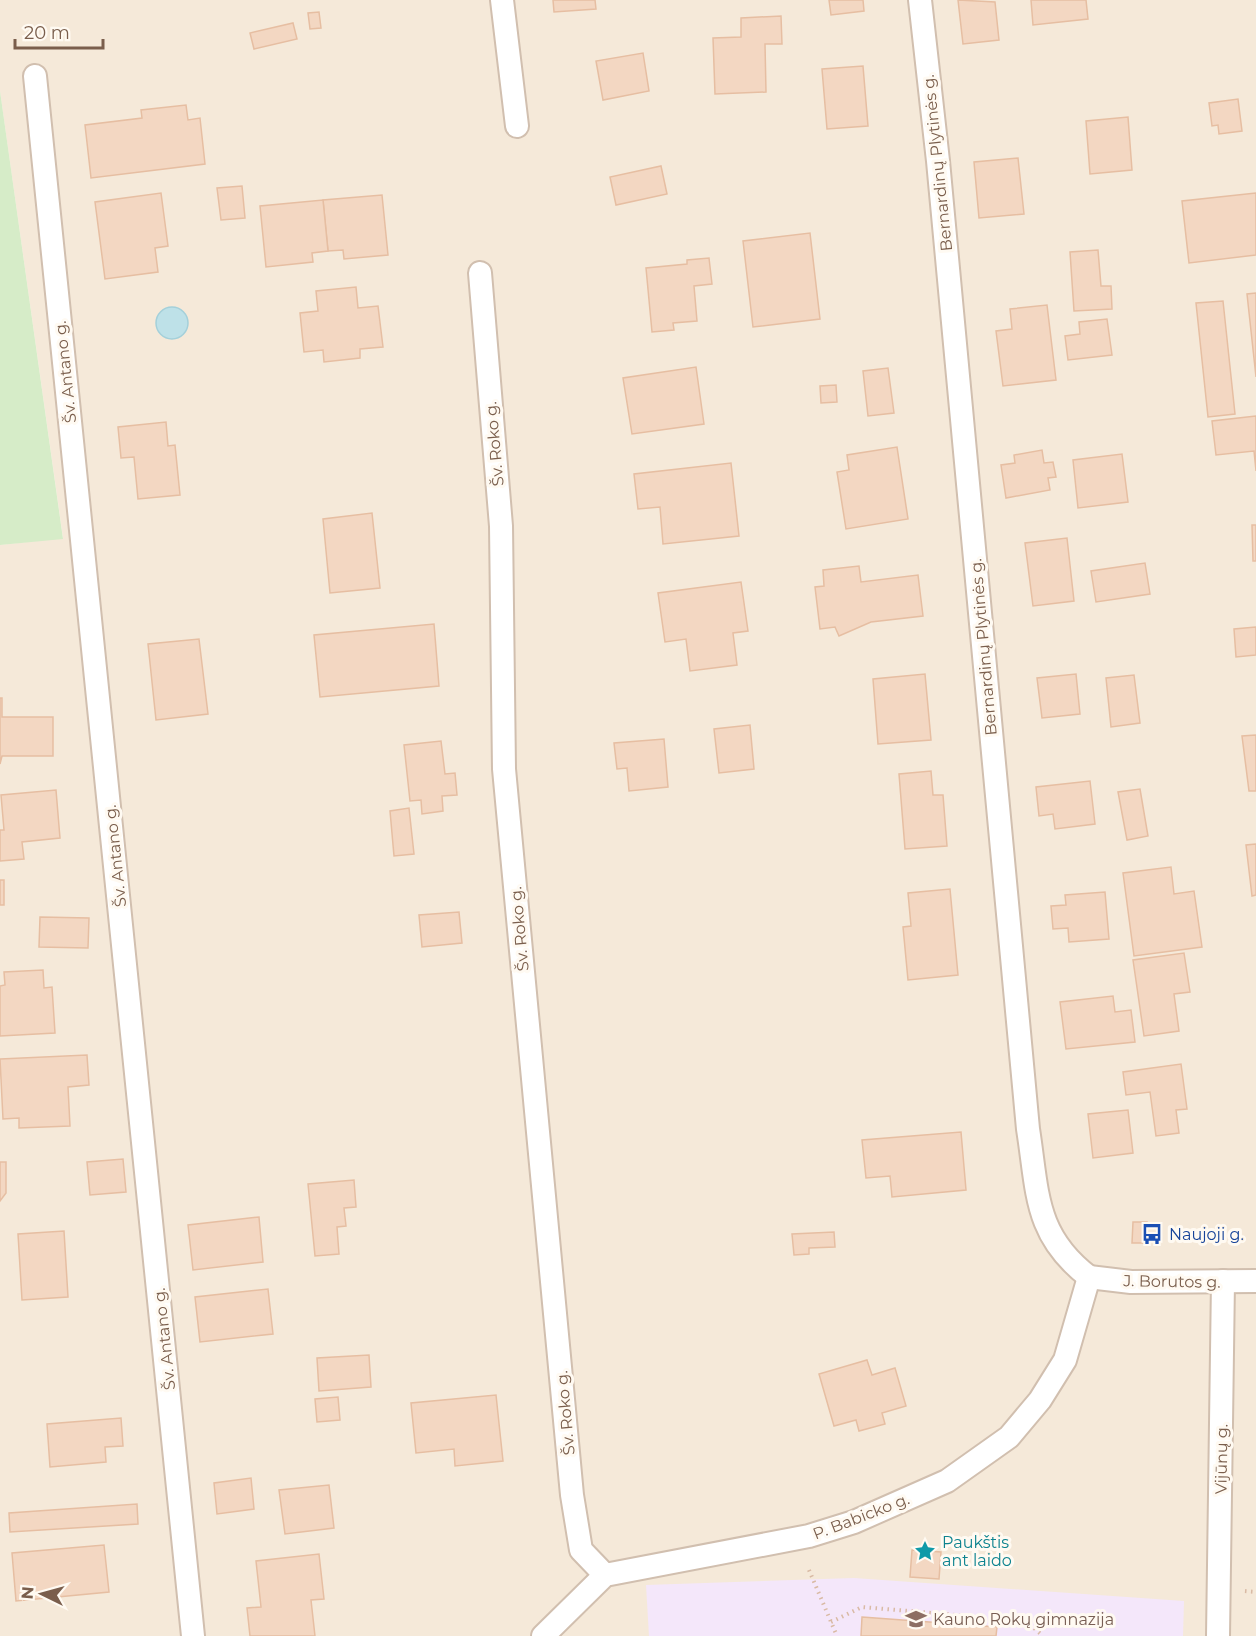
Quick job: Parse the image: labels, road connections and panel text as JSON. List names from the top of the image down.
{
  "streets": {
    "street": [
      "Bernardinų Plytinės g.",
      "Šv. Antano g.",
      "Šv. Roko g.",
      "J. Borutos g.",
      "Vijūnų g.",
      "P. Babicko g."
    ]
  },
  "crossings": [
    ["Bernardinų Plytinės g.", "J. Borutos g."],
    ["Bernardinų Plytinės g.", "P. Babicko g."],
    ["Šv. Roko g.", "P. Babicko g."],
    ["J. Borutos g.", "Vijūnų g."],
    ["J. Borutos g.", "P. Babicko g."]
  ],
  "places": {
    "bus stop": ["Naujoji g."],
    "place": ["Paukštis ant laido"],
    "school or university": ["Kauno Rokų gimnazija"]
  },
  "scale_bar": "20 m",
  "north": "left"
}
